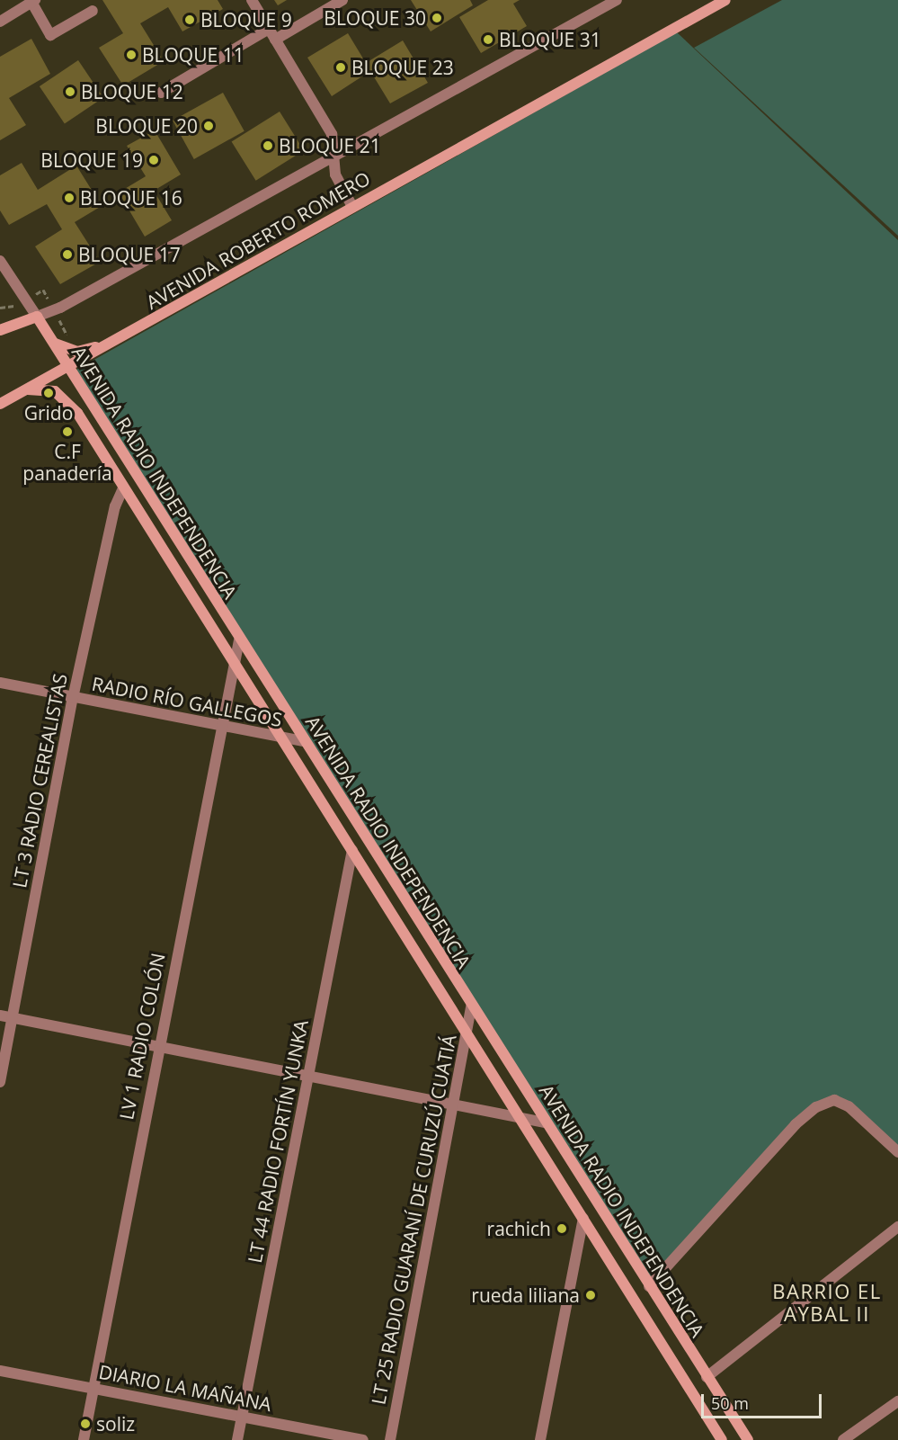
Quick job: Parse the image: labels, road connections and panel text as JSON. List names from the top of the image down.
{
  "streets": {
    "main road": ["AVENIDA ROBERTO ROMERO", "AVENIDA RADIO INDEPENDENCIA"],
    "street": [
      "RADIO RÍO GALLEGOS",
      "LT 3 RADIO CEREALISTAS",
      "LV 1 RADIO COLÓN",
      "LT 44 RADIO FORTÍN YUNKA",
      "LT 25 RADIO GUARANÍ DE CURUZÚ CUATIÁ",
      "DIARIO LA MAÑANA"
    ]
  },
  "crossings": [
    ["AVENIDA ROBERTO ROMERO", "AVENIDA RADIO INDEPENDENCIA"],
    ["AVENIDA RADIO INDEPENDENCIA", "RADIO RÍO GALLEGOS"],
    ["AVENIDA RADIO INDEPENDENCIA", "LT 3 RADIO CEREALISTAS"],
    ["AVENIDA RADIO INDEPENDENCIA", "LV 1 RADIO COLÓN"],
    ["AVENIDA RADIO INDEPENDENCIA", "LT 44 RADIO FORTÍN YUNKA"],
    ["AVENIDA RADIO INDEPENDENCIA", "LT 25 RADIO GUARANÍ DE CURUZÚ CUATIÁ"],
    ["RADIO RÍO GALLEGOS", "LT 3 RADIO CEREALISTAS"],
    ["RADIO RÍO GALLEGOS", "LV 1 RADIO COLÓN"],
    ["LV 1 RADIO COLÓN", "DIARIO LA MAÑANA"],
    ["LT 44 RADIO FORTÍN YUNKA", "DIARIO LA MAÑANA"]
  ],
  "districts": ["BARRIO EL AYBAL II"],
  "places": [
    "BLOQUE 30",
    "BLOQUE 9",
    "BLOQUE 31",
    "BLOQUE 11",
    "BLOQUE 23",
    "BLOQUE 12",
    "BLOQUE 20",
    "BLOQUE 21",
    "BLOQUE 19",
    "BLOQUE 16",
    "BLOQUE 17",
    "Grido",
    "C.F panadería",
    "rachich",
    "rueda liliana",
    "soliz"
  ],
  "scale_bar": "50 m"
}
